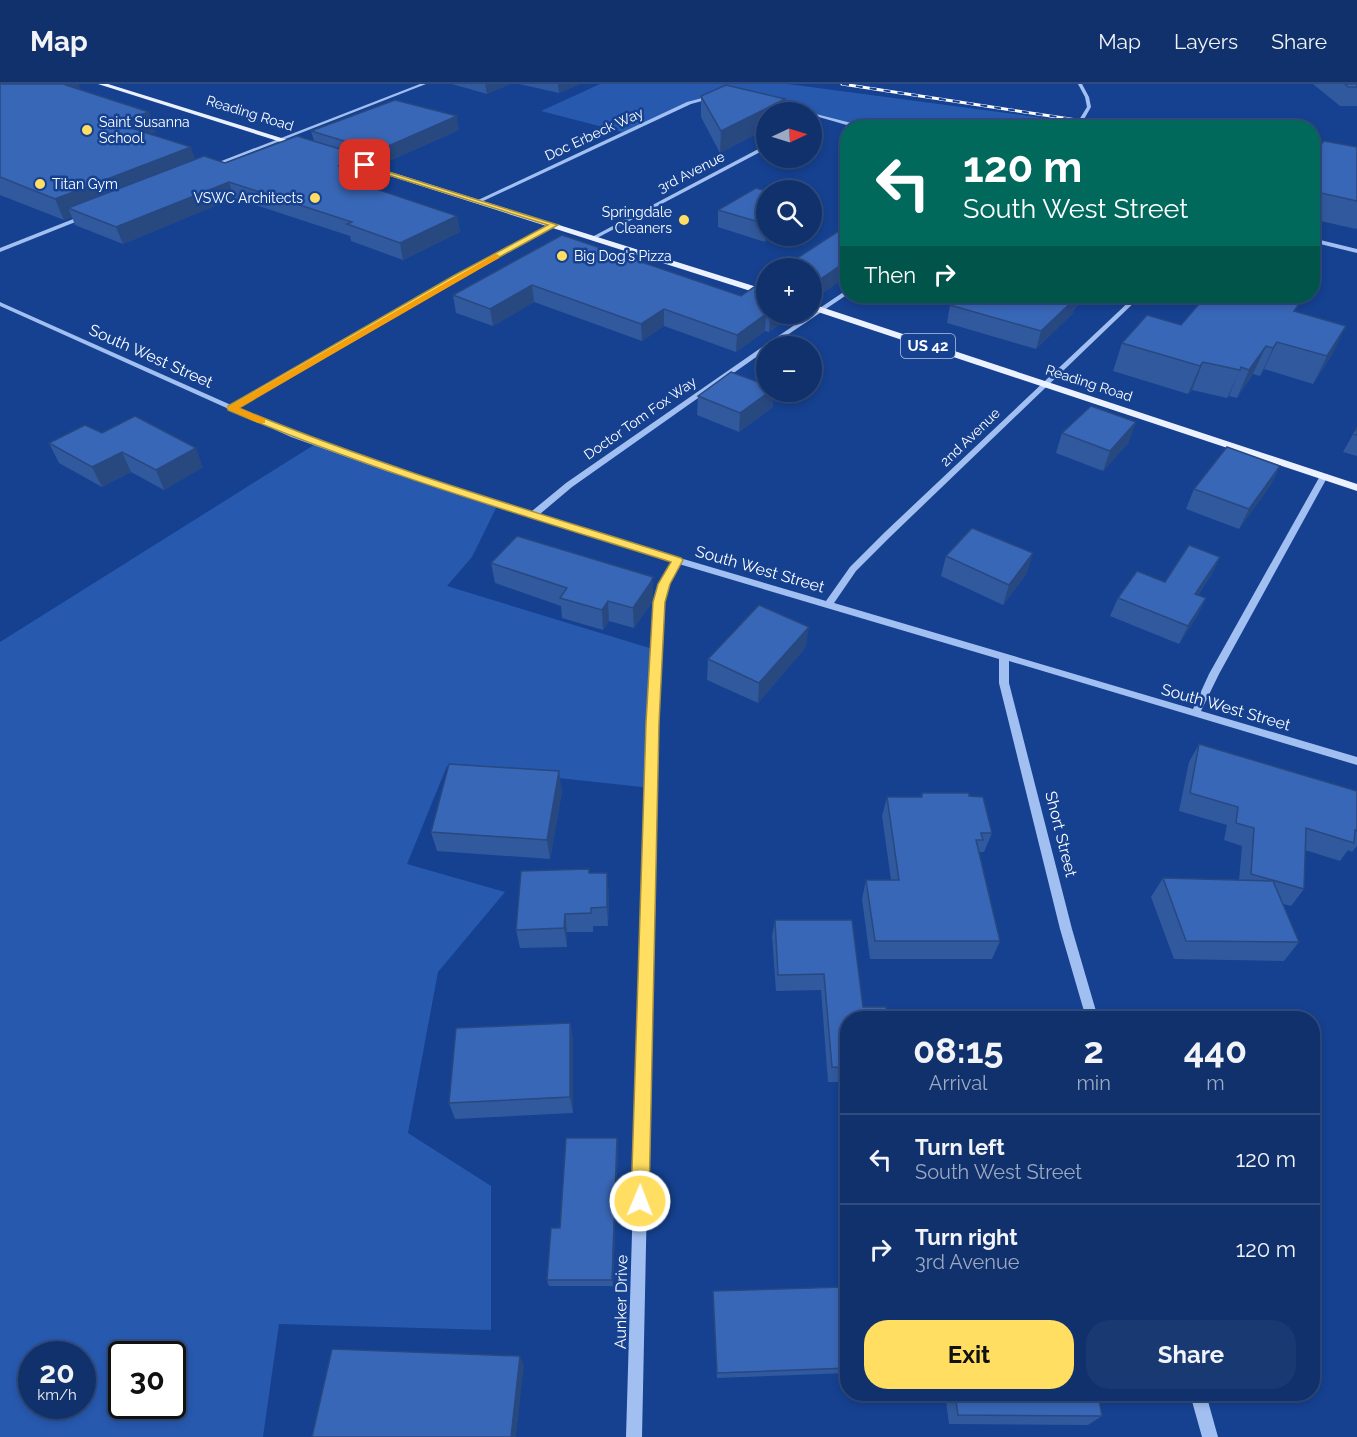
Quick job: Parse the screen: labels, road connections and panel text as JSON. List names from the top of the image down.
{
  "streets": {
    "main road": ["Reading Road", "US 42"],
    "street": [
      "Doc Erbeck Way",
      "3rd Avenue",
      "South West Street",
      "Doctor Tom Fox Way",
      "2nd Avenue",
      "Short Street",
      "Aunker Drive"
    ]
  },
  "crossings": [
    ["Reading Road", "2nd Avenue"],
    ["South West Street", "Doctor Tom Fox Way"],
    ["South West Street", "2nd Avenue"],
    ["South West Street", "Short Street"],
    ["South West Street", "Aunker Drive"]
  ],
  "places": [
    "Saint Susanna School",
    "Titan Gym",
    "VSWC Architects",
    "Springdale Cleaners",
    "Big Dog's Pizza"
  ],
  "north": "right",
  "page": {
    "header": "Map",
    "nav": ["Map", "Layers", "Share"],
    "map_buttons": ["+", "−"],
    "turn": ["120 m", "South West Street"],
    "then": "Then",
    "eta": [
      "08:15",
      "Arrival",
      "2",
      "min",
      "440",
      "m"
    ],
    "list": [
      {
        "name": "Turn left",
        "note": "South West Street",
        "value": "120 m"
      },
      {
        "name": "Turn right",
        "note": "3rd Avenue",
        "value": "120 m"
      }
    ],
    "buttons": ["Exit", "Share"],
    "speed": "20 km/h",
    "limit": "30"
  }
}
